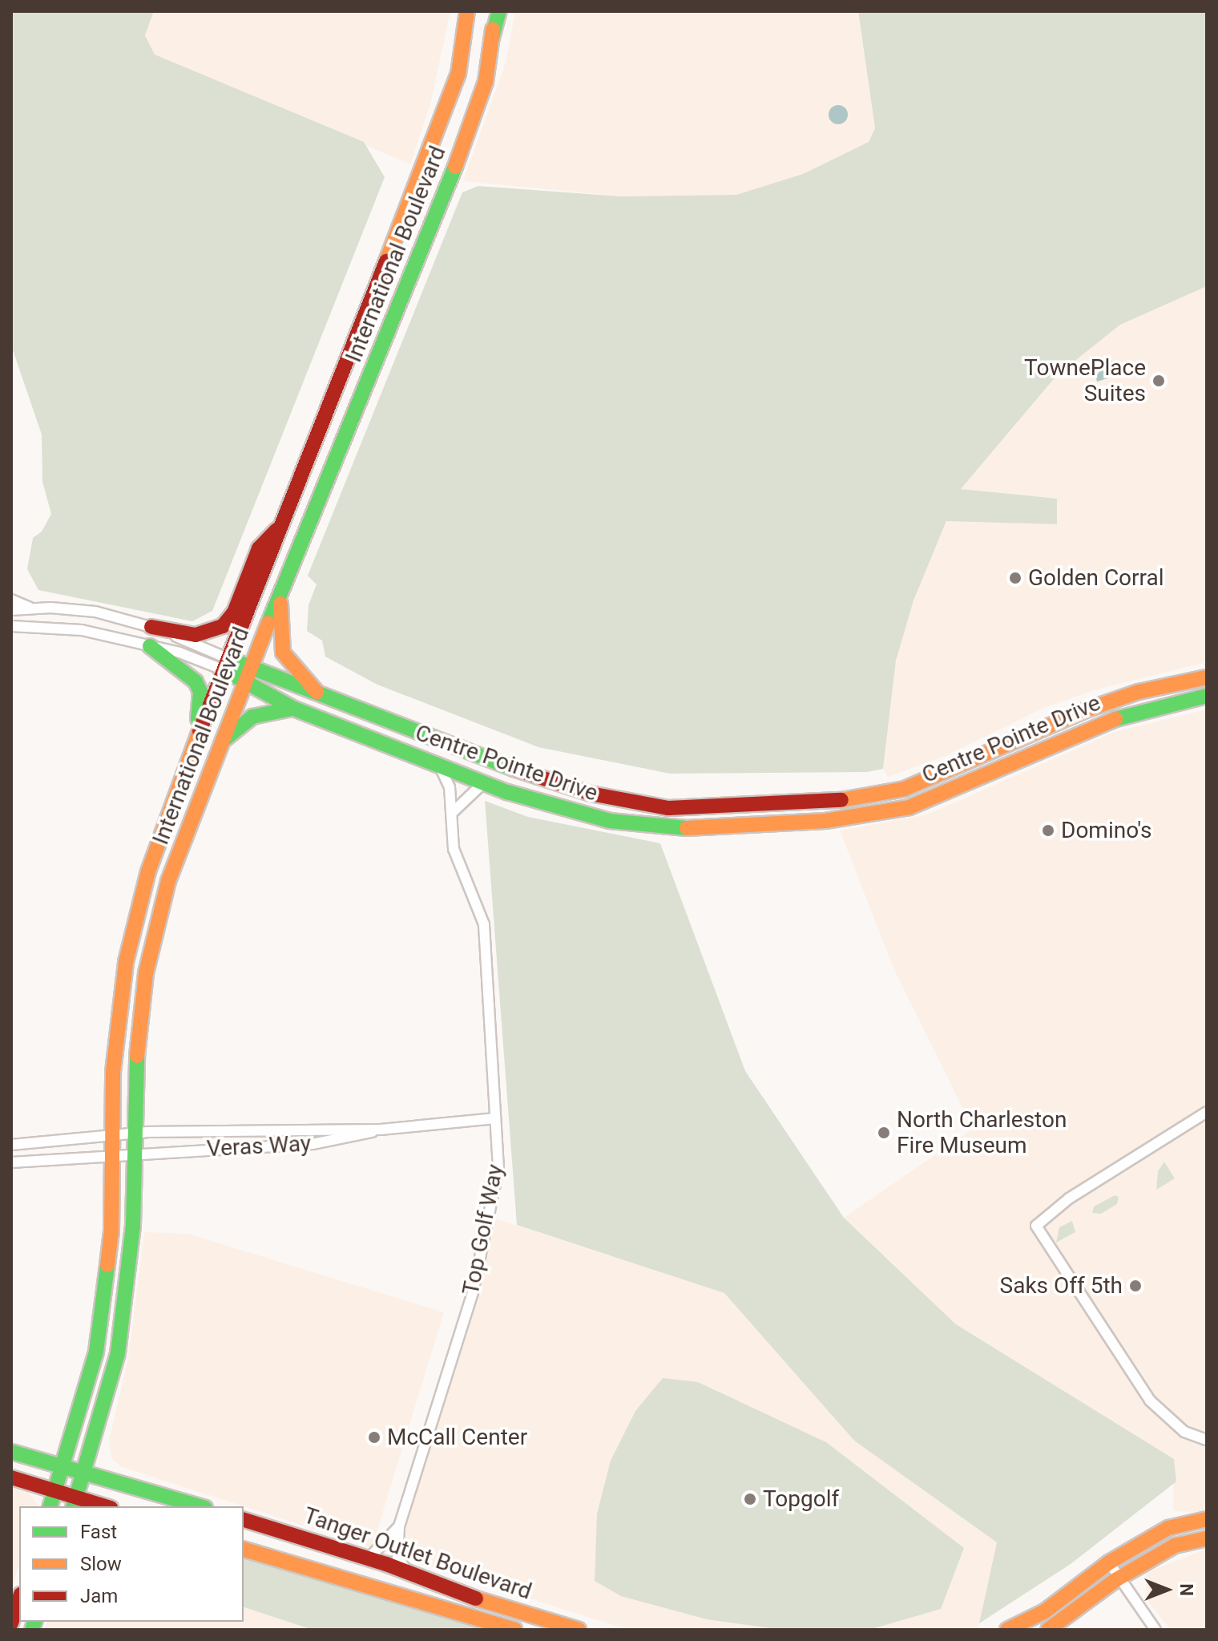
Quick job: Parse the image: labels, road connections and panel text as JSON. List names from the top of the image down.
{
  "streets": {
    "main road": ["International Boulevard", "Centre Pointe Drive", "Tanger Outlet Boulevard"],
    "street": ["Veras Way", "Top Golf Way"]
  },
  "crossings": [
    ["International Boulevard", "Centre Pointe Drive"],
    ["International Boulevard", "Veras Way"],
    ["Centre Pointe Drive", "Top Golf Way"],
    ["Veras Way", "Top Golf Way"],
    ["Top Golf Way", "Tanger Outlet Boulevard"]
  ],
  "places": [
    "TownePlace Suites",
    "Golden Corral",
    "Domino's",
    "North Charleston Fire Museum",
    "Saks Off 5th",
    "McCall Center",
    "Topgolf"
  ],
  "legend": ["Fast", "Slow", "Jam"],
  "north": "right"
}
